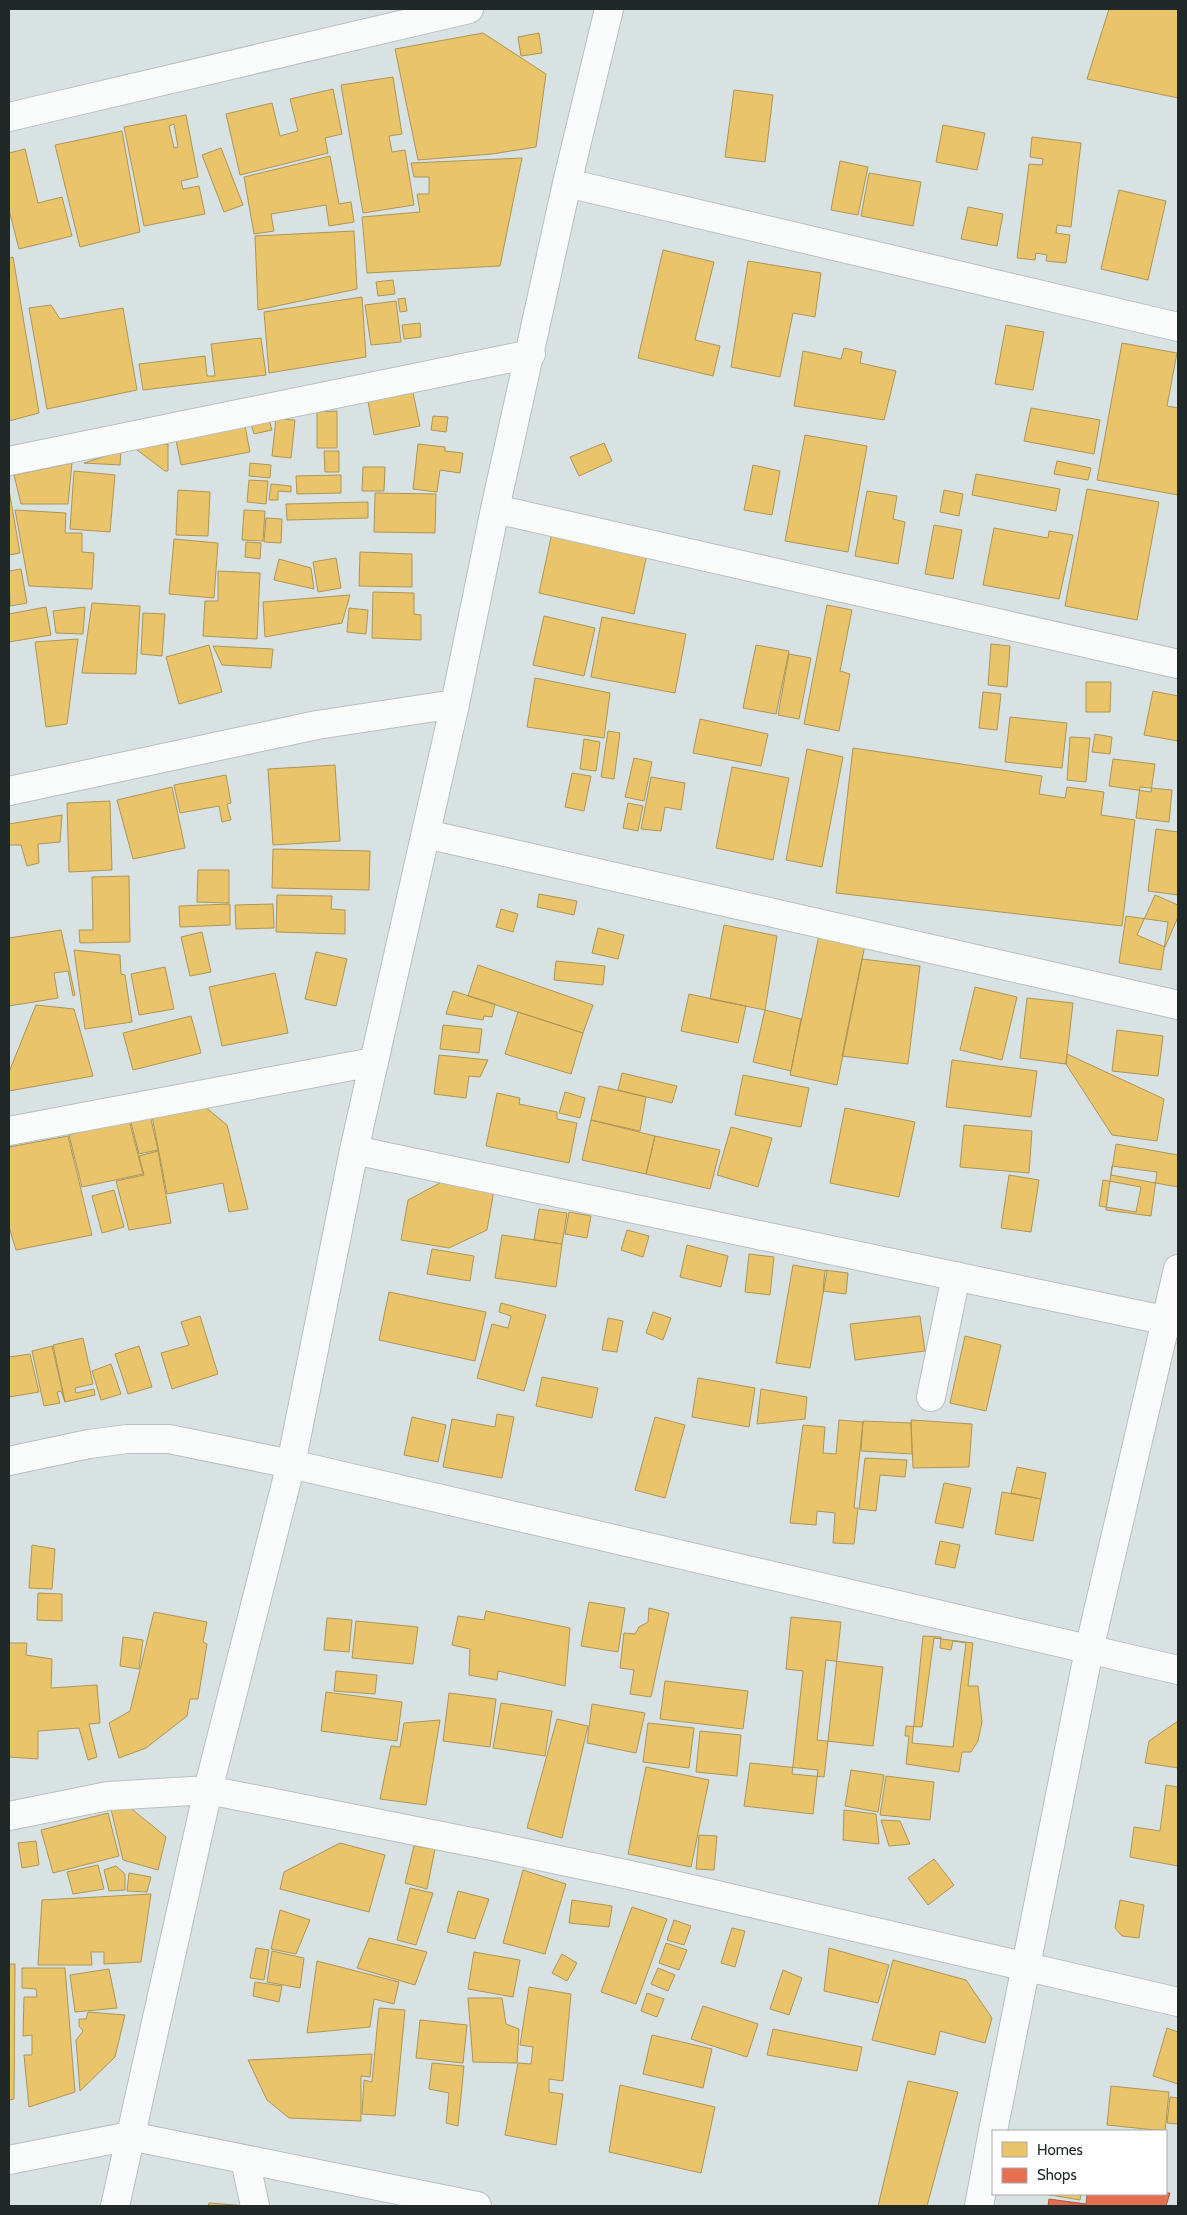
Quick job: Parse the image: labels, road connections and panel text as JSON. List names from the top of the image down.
{
  "legend": ["Homes", "Shops"]
}
